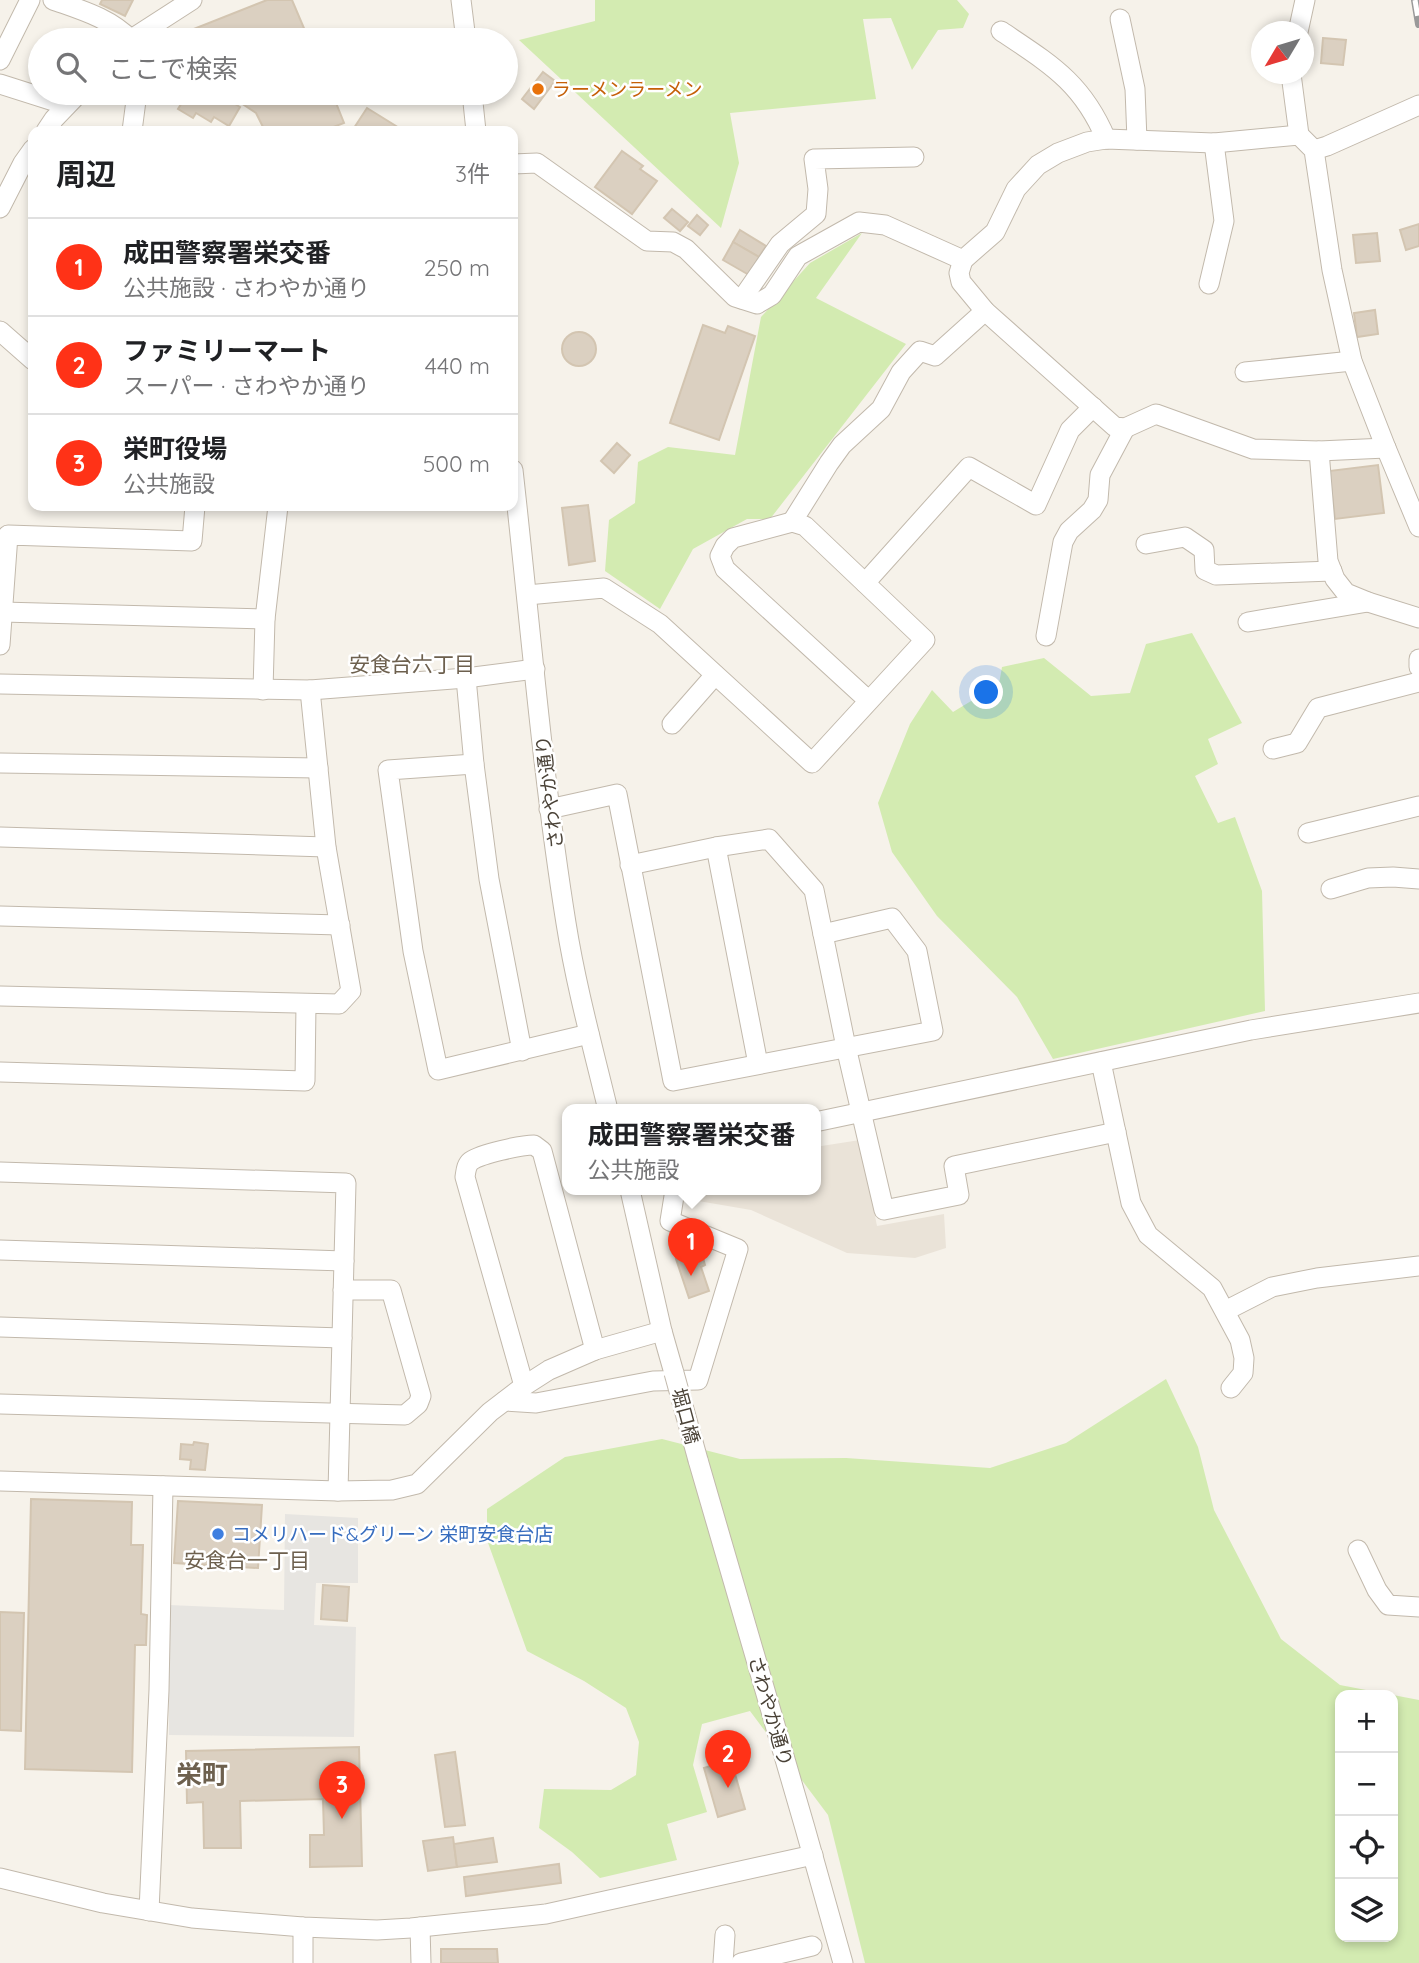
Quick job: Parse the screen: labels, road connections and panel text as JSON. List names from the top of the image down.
{
  "streets": {
    "street": ["さわやか通り", "堀口橋"]
  },
  "crossings": [
    ["さわやか通り", "堀口橋"]
  ],
  "districts": ["安食台六丁目", "安食台一丁目", "栄町"],
  "places": ["ラーメンラーメン", "コメリハード&グリーン 栄町安食台店"],
  "north": "bottom left",
  "page": {
    "search": "ここで検索",
    "heading": ["周辺", "3件"],
    "list": [
      {
        "mark": "1",
        "name": "成田警察署栄交番",
        "note": "公共施設 · さわやか通り",
        "value": "250 m"
      },
      {
        "mark": "2",
        "name": "ファミリーマート",
        "note": "スーパー · さわやか通り",
        "value": "440 m"
      },
      {
        "mark": "3",
        "name": "栄町役場",
        "note": "公共施設",
        "value": "500 m"
      }
    ],
    "popup": ["成田警察署栄交番", "公共施設"],
    "pins": ["1", "2", "3"],
    "map_buttons": ["+", "−"]
  }
}
